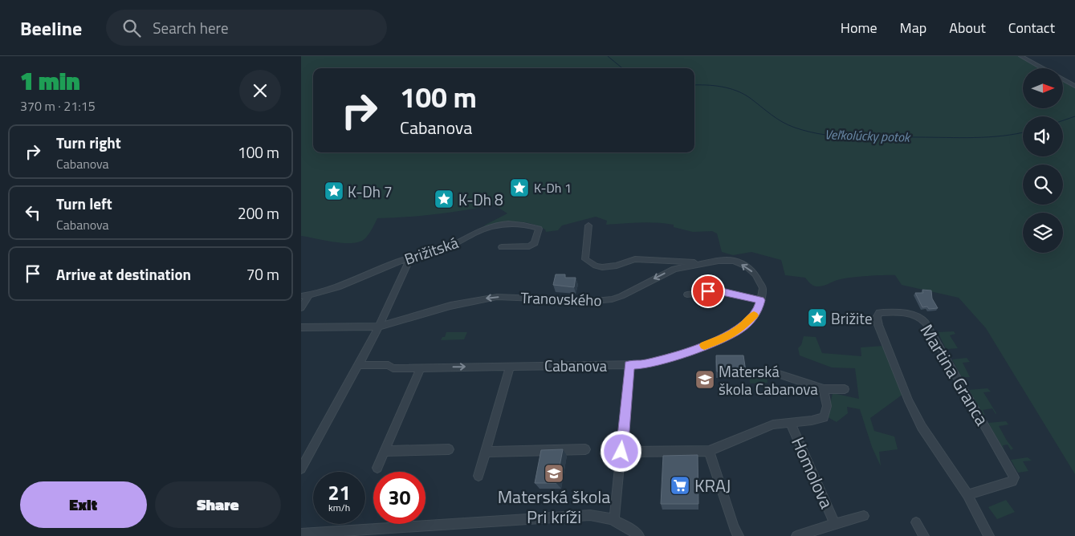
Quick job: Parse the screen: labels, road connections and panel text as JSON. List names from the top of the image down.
{
  "streets": {
    "street": [
      "Brižitská",
      "Tranovského",
      "Cabanova",
      "Martina Granca",
      "Homolova"
    ]
  },
  "crossings": [
    ["Tranovského", "Cabanova"]
  ],
  "one_way": ["Tranovského"],
  "water": ["Veľkolúcky potok"],
  "places": {
    "place": [
      "K-Dh 1",
      "K-Dh 7",
      "K-Dh 8",
      "Brižite"
    ],
    "school or university": ["Materská škola Cabanova", "Materská škola Pri kríži"],
    "supermarket": ["KRAJ"]
  },
  "north": "right",
  "page": {
    "header": "Beeline",
    "search": "Search here",
    "nav": [
      "Home",
      "Map",
      "About",
      "Contact"
    ],
    "heading": ["1 min", "370 m · 21:15"],
    "turn": ["100 m", "Cabanova"],
    "list": [
      {
        "name": "Turn right",
        "note": "Cabanova",
        "value": "100 m"
      },
      {
        "name": "Turn left",
        "note": "Cabanova",
        "value": "200 m"
      },
      {
        "name": "Arrive at destination",
        "value": "70 m"
      }
    ],
    "speed": "21 km/h",
    "limit": "30",
    "buttons": ["Exit", "Share"]
  }
}
